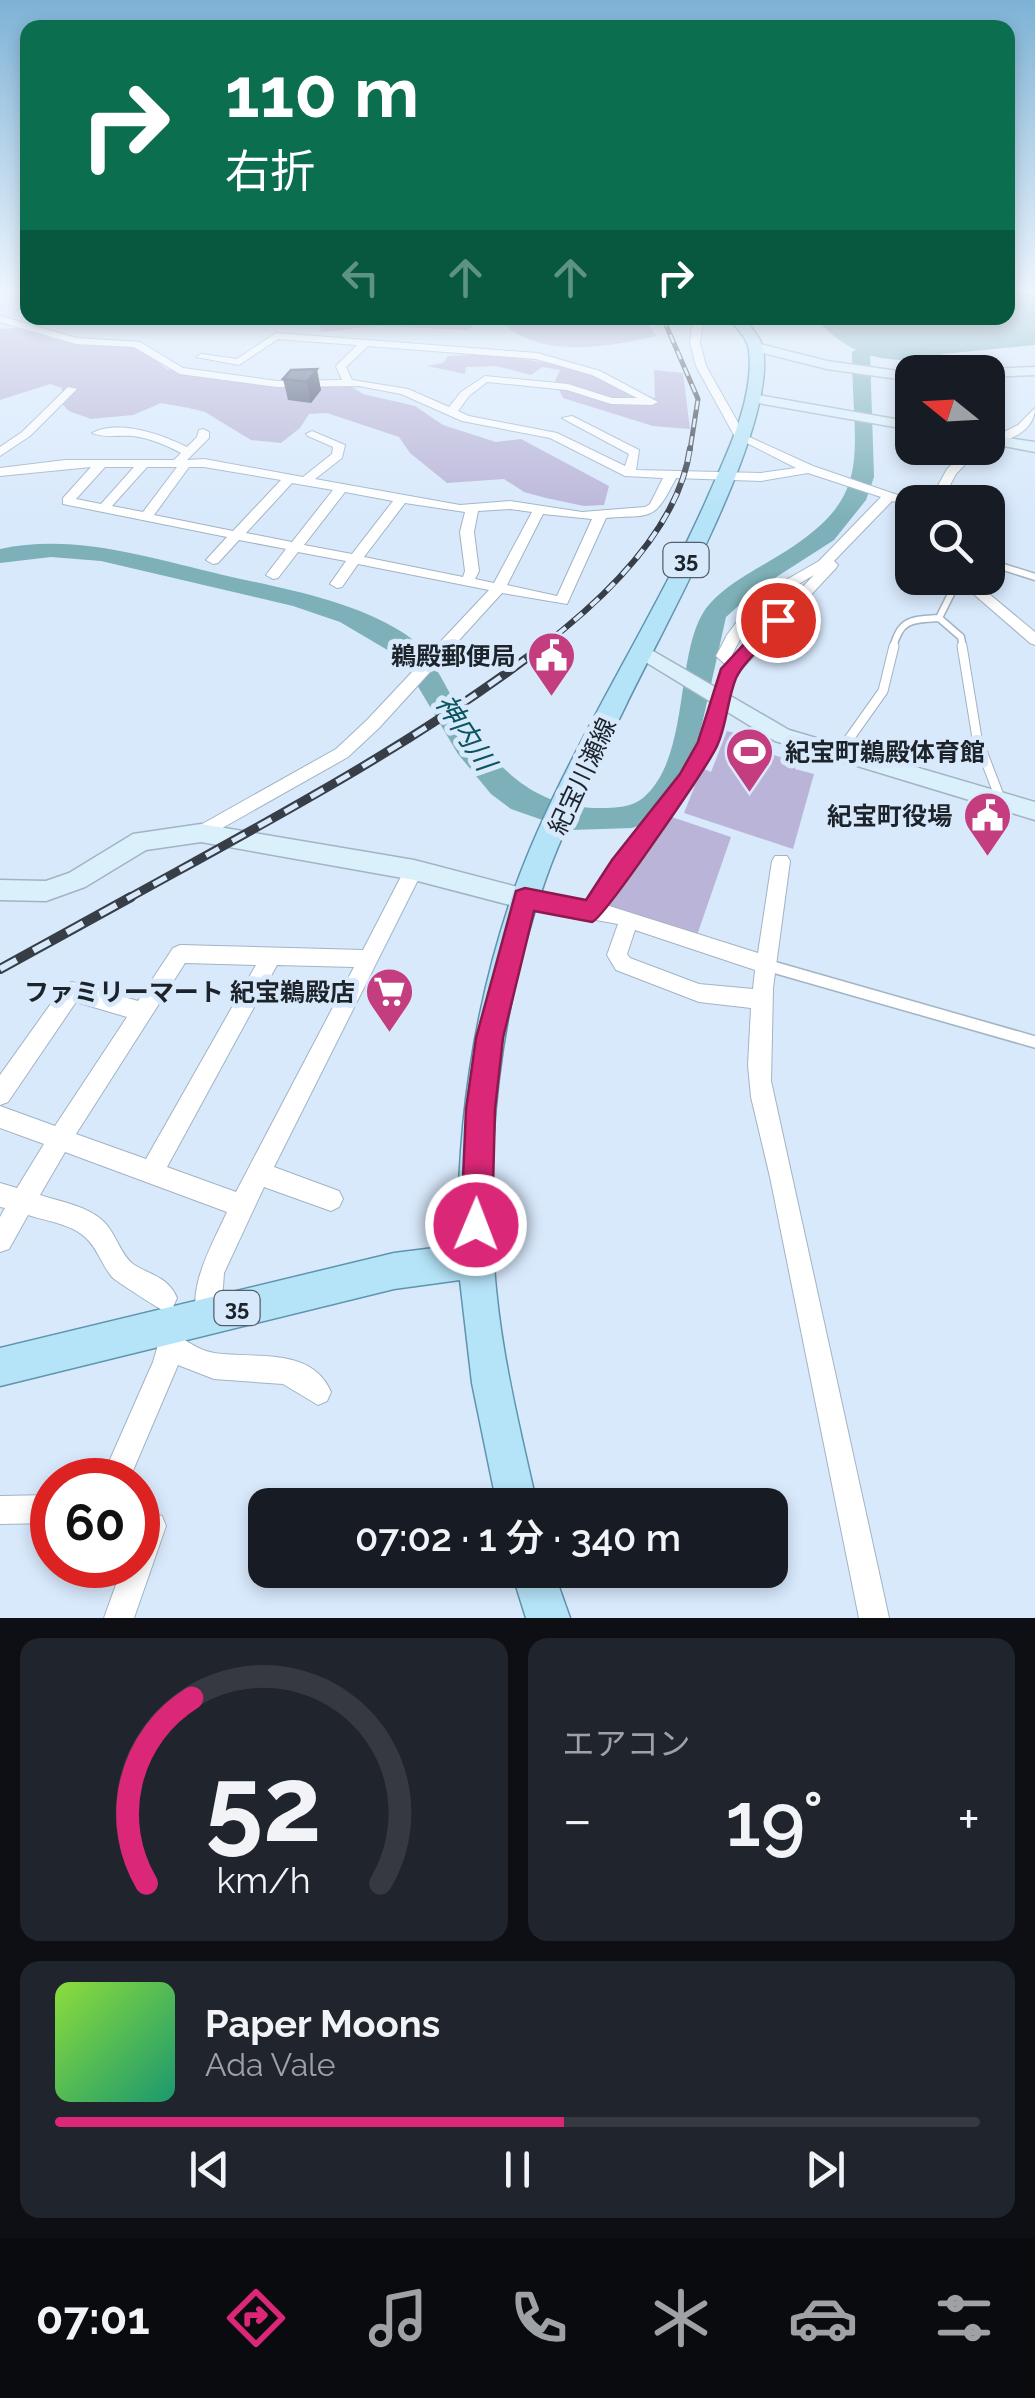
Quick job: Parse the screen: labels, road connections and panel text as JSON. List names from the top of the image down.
{
  "streets": {
    "main road": ["35", "紀宝川瀬線"]
  },
  "crossings": [
    ["35", "紀宝川瀬線"]
  ],
  "water": ["神内川"],
  "places": {
    "public building": ["鵜殿郵便局", "紀宝町役場"],
    "sports": ["紀宝町鵜殿体育館"],
    "supermarket": ["ファミリーマート 紀宝鵜殿店"]
  },
  "north": "left",
  "page": {
    "turn": ["110 m", "右折"],
    "limit": "60",
    "trip": "07:02 · 1 分 · 340 m",
    "tile": "エアコン",
    "heat": ["−", "19°", "+"],
    "song": ["Paper Moons", "Ada Vale"],
    "tabs": "07:01",
    "gauge": ["52", "km/h"]
  }
}
